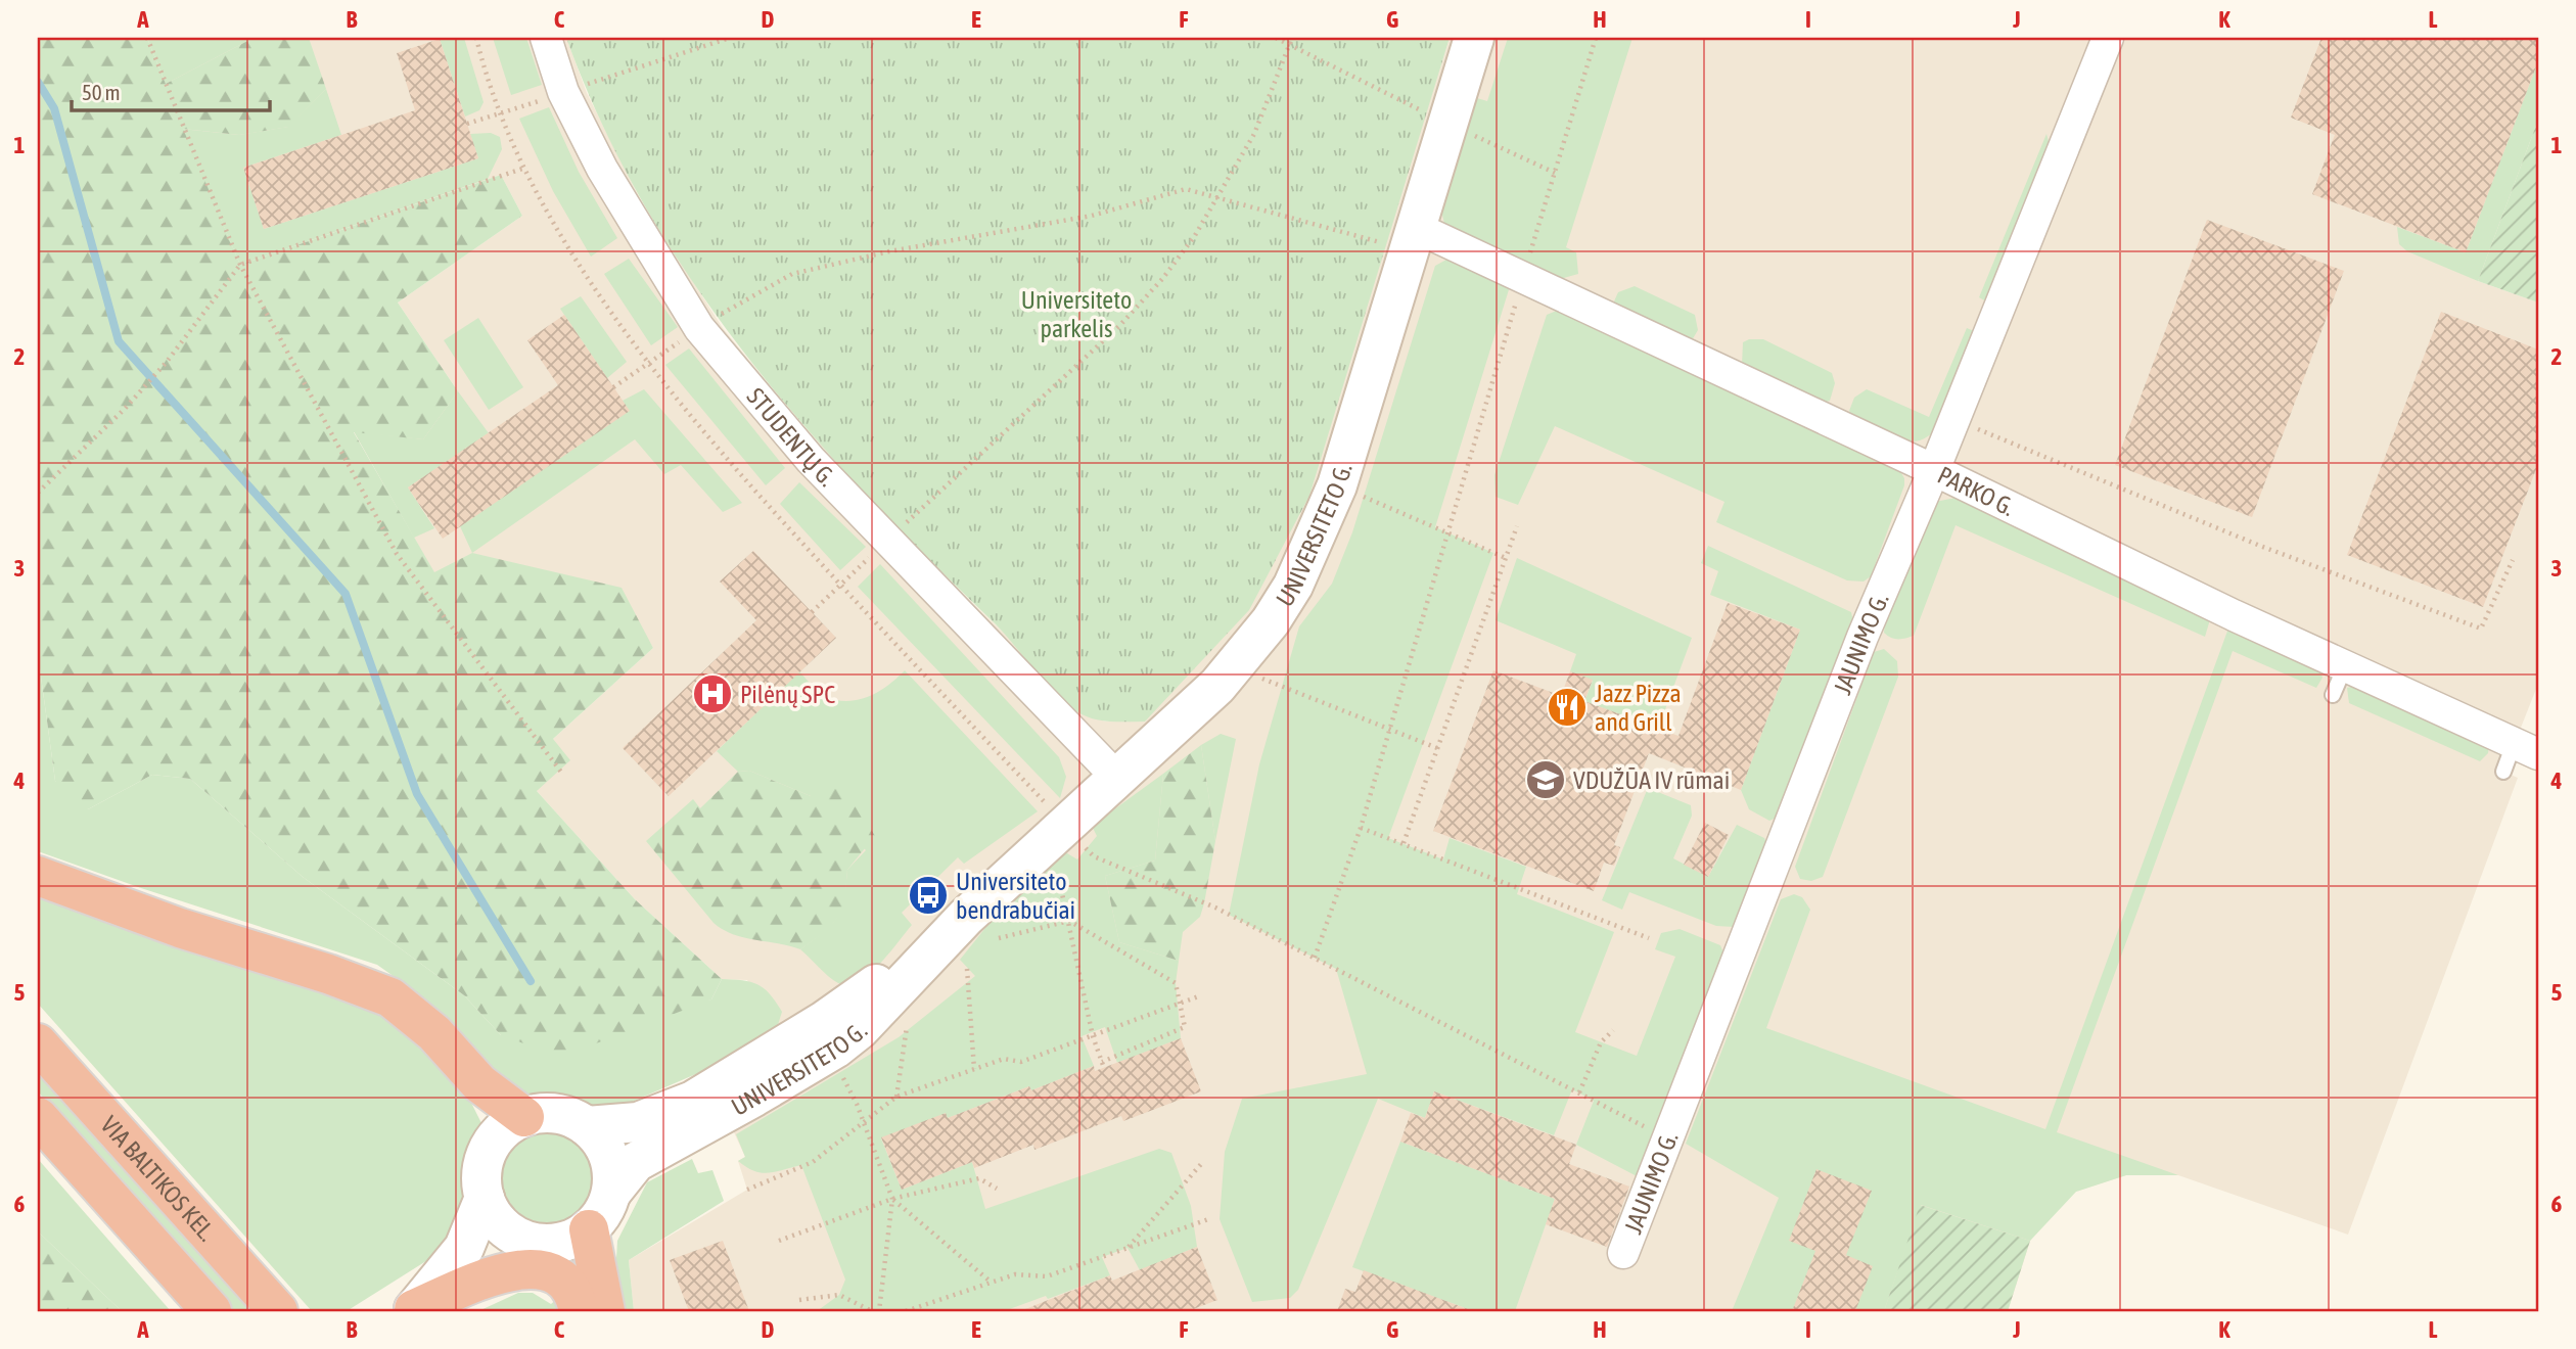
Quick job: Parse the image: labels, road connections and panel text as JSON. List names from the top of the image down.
{
  "streets": {
    "highway": ["VIA BALTIKOS KEL."],
    "main road": ["UNIVERSITETO G."],
    "street": ["STUDENTŲ G.", "PARKO G.", "JAUNIMO G."]
  },
  "crossings": [
    ["STUDENTŲ G.", "UNIVERSITETO G."],
    ["PARKO G.", "UNIVERSITETO G."],
    ["PARKO G.", "JAUNIMO G."]
  ],
  "parks": ["Universiteto parkelis"],
  "places": {
    "hospital": ["Pilėnų SPC"],
    "restaurant": ["Jazz Pizza and Grill"],
    "school or university": ["VDUŽŪA IV rūmai"],
    "bus stop": ["Universiteto bendrabučiai"]
  },
  "scale_bar": "50 m",
  "grid": {
    "columns": [
      "A",
      "B",
      "C",
      "D",
      "E",
      "F",
      "G",
      "H",
      "I",
      "J",
      "K",
      "L"
    ],
    "rows": [
      "1",
      "2",
      "3",
      "4",
      "5",
      "6"
    ]
  }
}
